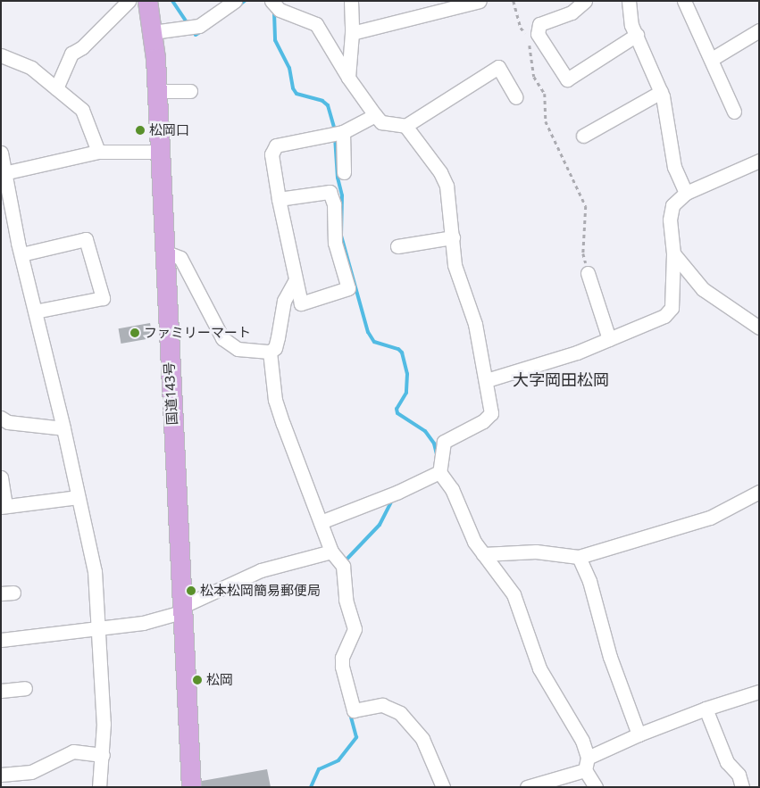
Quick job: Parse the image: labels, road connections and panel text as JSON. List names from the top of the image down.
{
  "streets": {
    "highway": ["国道143号"]
  },
  "districts": ["大字岡田松岡"],
  "places": [
    "松岡口",
    "ファミリーマート",
    "松本松岡簡易郵便局",
    "松岡"
  ]
}
